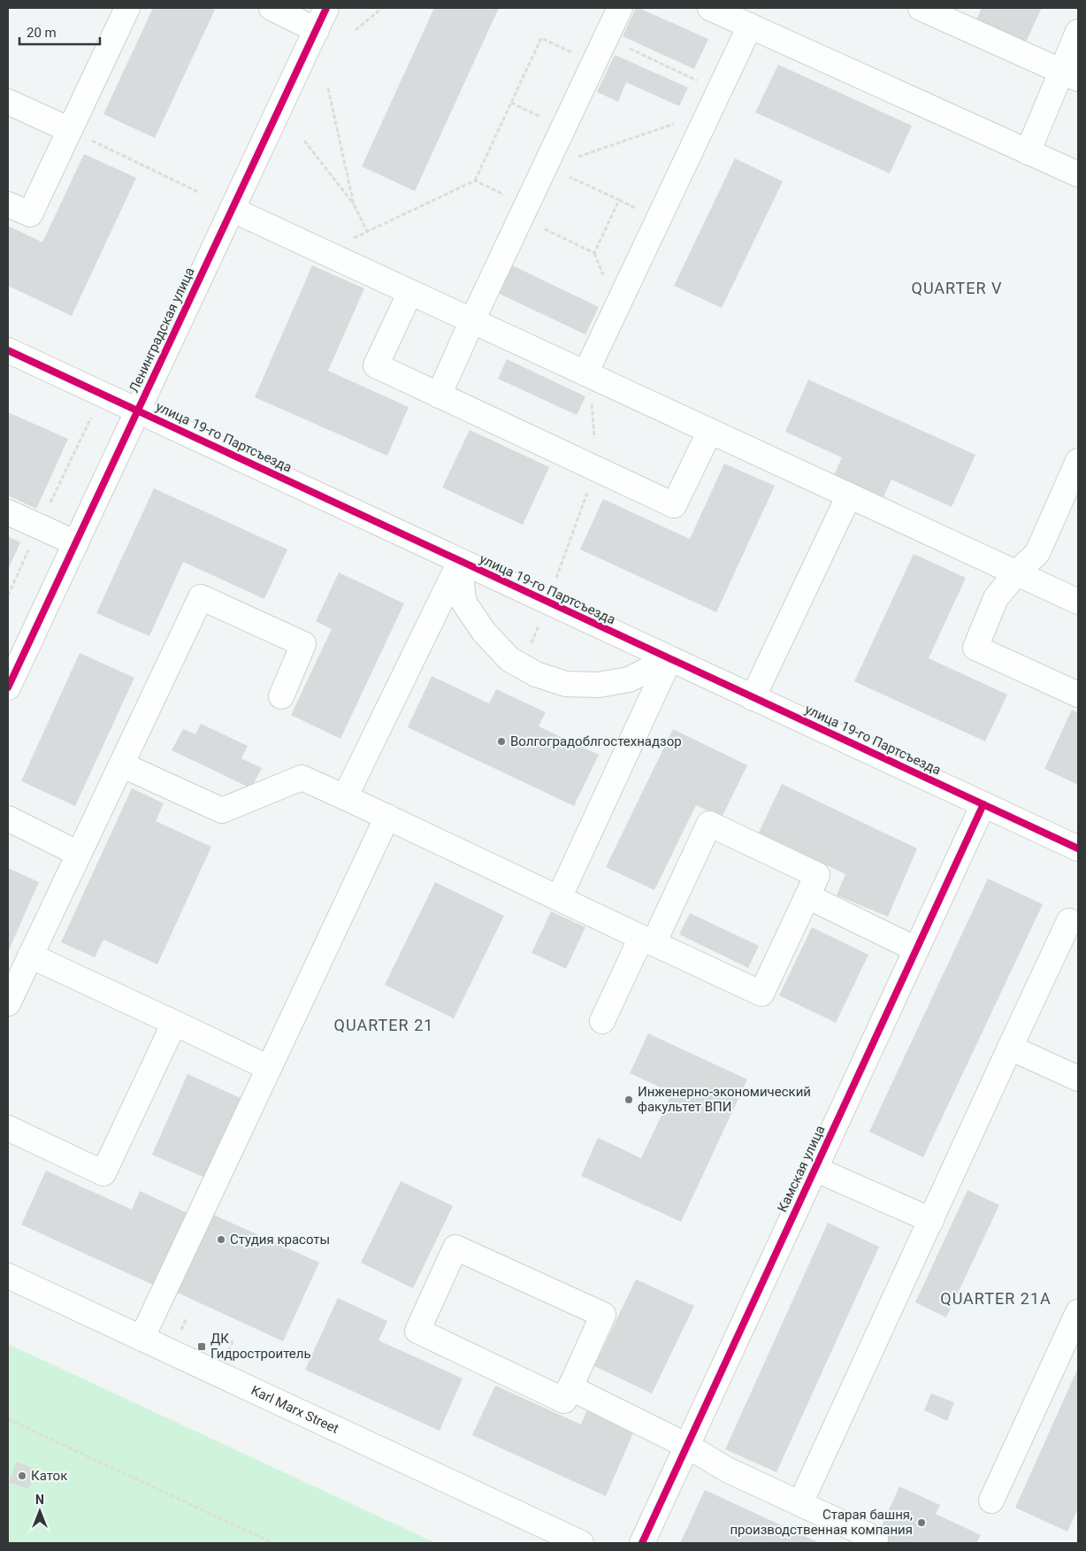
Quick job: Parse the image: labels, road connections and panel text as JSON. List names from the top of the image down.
{
  "streets": {
    "street": [
      "Ленинградская улица",
      "улица 19-го Партсъезда",
      "Камская улица",
      "Karl Marx Street"
    ]
  },
  "crossings": [
    ["Ленинградская улица", "улица 19-го Партсъезда"],
    ["улица 19-го Партсъезда", "Камская улица"]
  ],
  "districts": ["QUARTER V", "QUARTER 21", "QUARTER 21A"],
  "places": {
    "other": [
      "Волгоградоблгостехнадзор",
      "Инженерно-экономический факультет ВПИ",
      "Студия красоты",
      "Каток",
      "Старая башня, производственная компания"
    ],
    "transit": ["ДК Гидростроитель"]
  },
  "scale_bar": "20 m",
  "north": "top"
}
